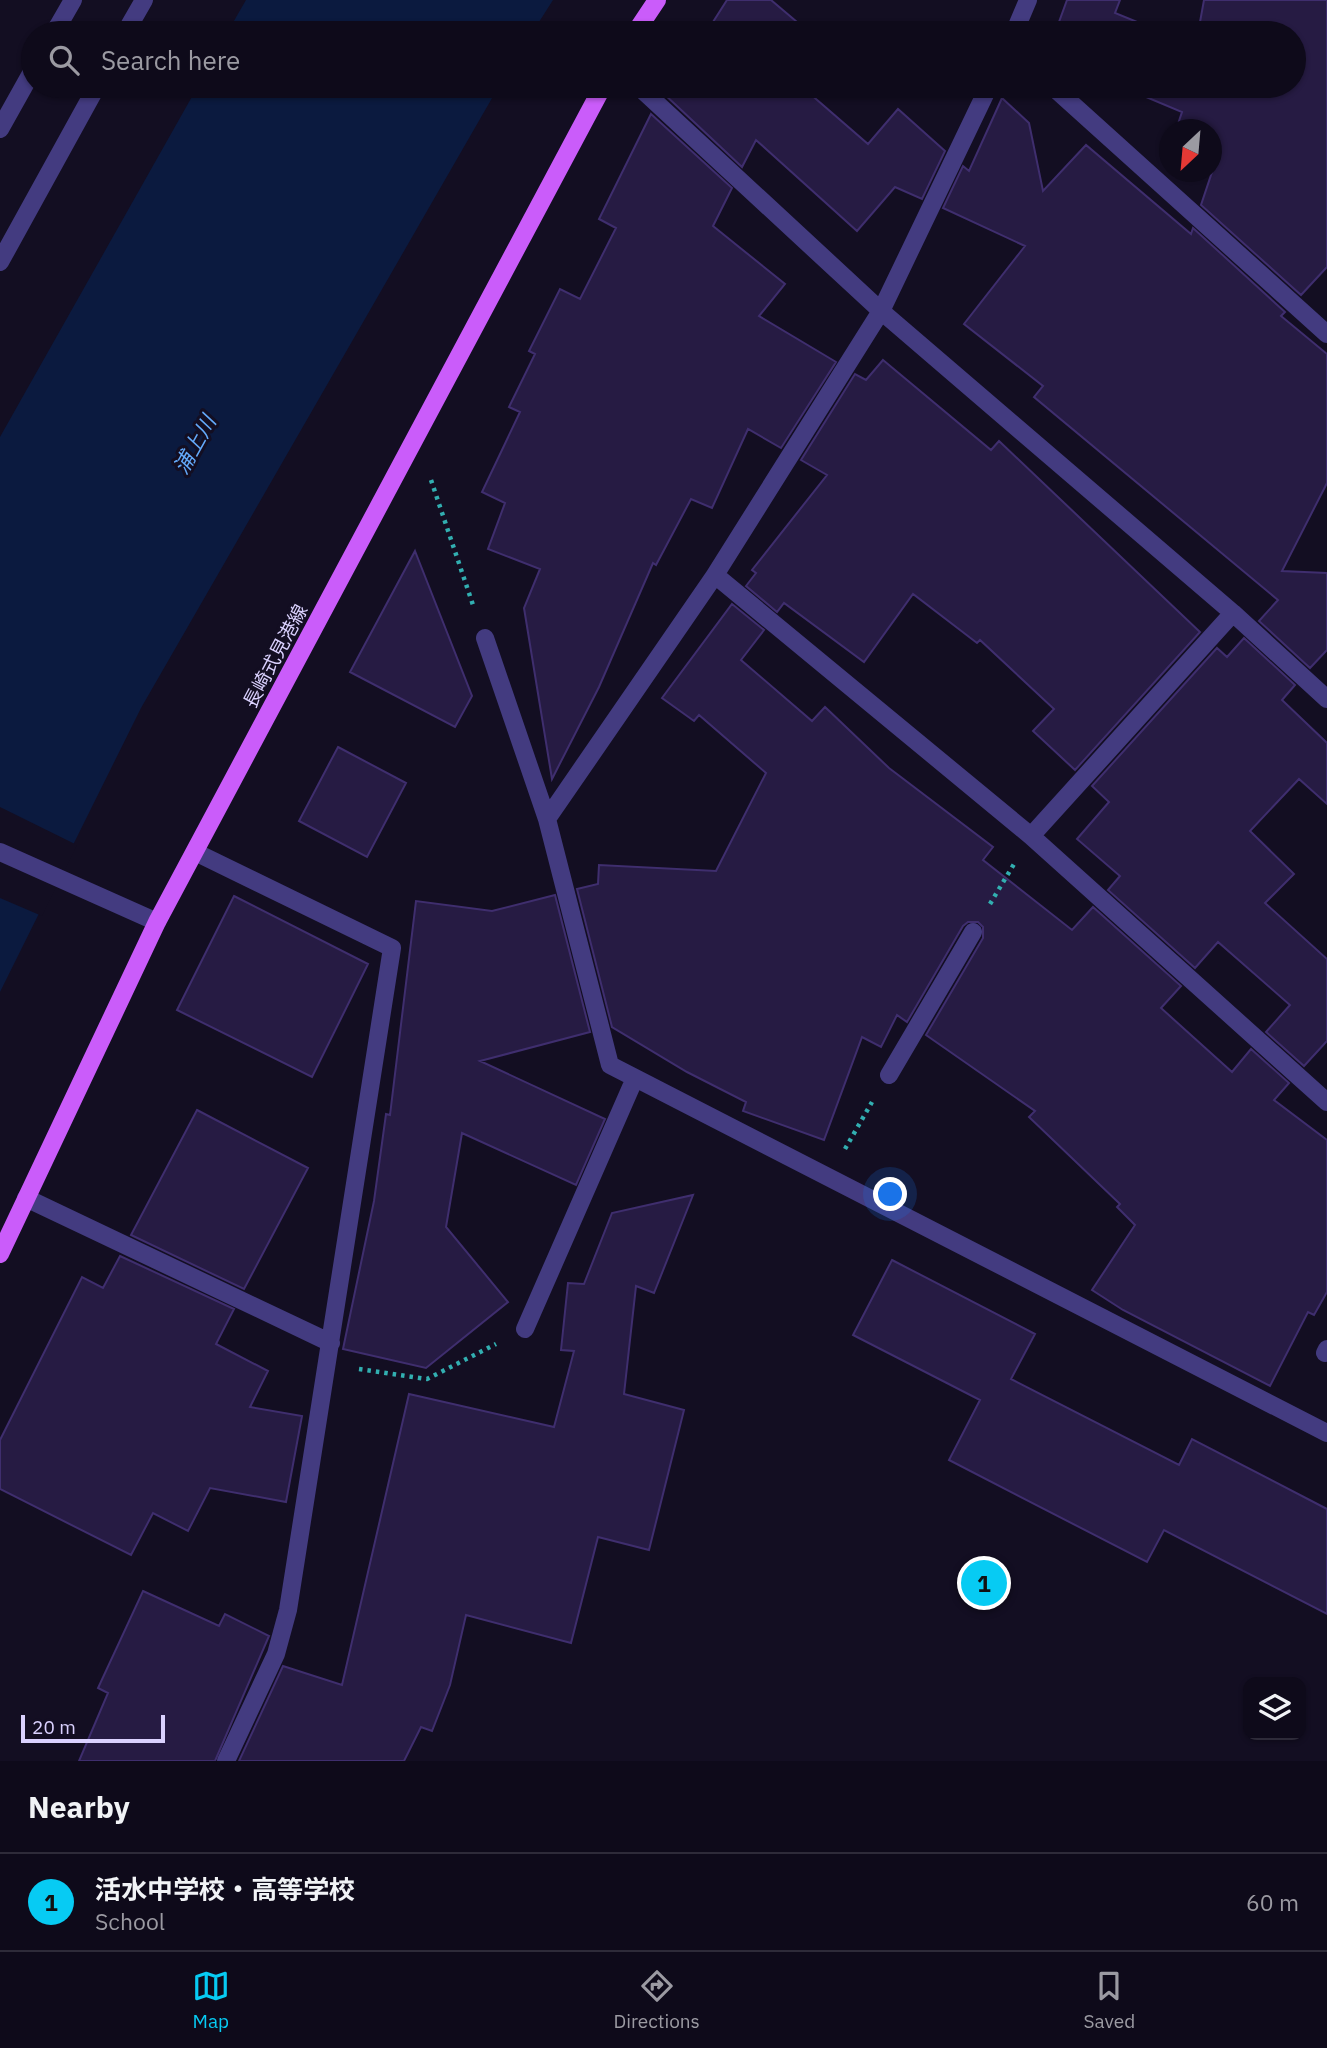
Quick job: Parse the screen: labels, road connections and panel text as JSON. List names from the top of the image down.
{
  "streets": {
    "main road": ["長崎式見港線"]
  },
  "water": ["浦上川"],
  "scale_bar": "20 m",
  "north": "bottom left",
  "page": {
    "search": "Search here",
    "pins": "1",
    "scale": "20 m",
    "heading": "Nearby",
    "list": [
      {
        "mark": "1",
        "name": "活水中学校・高等学校",
        "note": "School",
        "value": "60 m"
      }
    ],
    "nav": ["Map", "Directions", "Saved"]
  }
}
